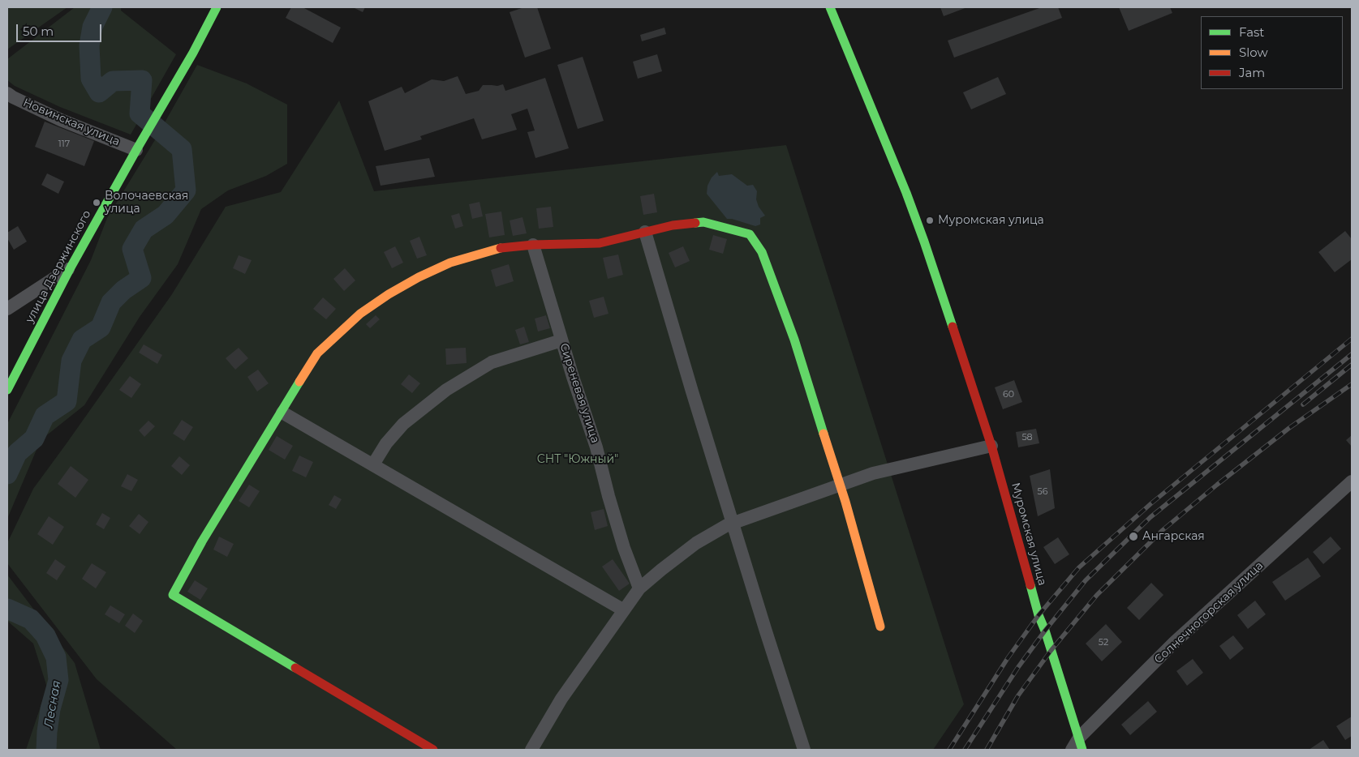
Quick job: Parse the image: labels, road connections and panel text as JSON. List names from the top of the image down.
{
  "streets": {
    "street": [
      "Новинская улица",
      "улица Дзержинского",
      "Сиреневая улица",
      "Муромская улица",
      "Солнечногорская улица"
    ]
  },
  "crossings": [
    ["Новинская улица", "улица Дзержинского"],
    ["Муромская улица", "Солнечногорская улица"]
  ],
  "water": ["Лесная"],
  "parks": ["СНТ \"Южный\""],
  "places": ["Волочаевская улица", "Муромская улица", "Ангарская"],
  "house_numbers": [
    "117",
    "60",
    "58",
    "56",
    "52"
  ],
  "legend": ["Fast", "Slow", "Jam"],
  "scale_bar": "50 m"
}
